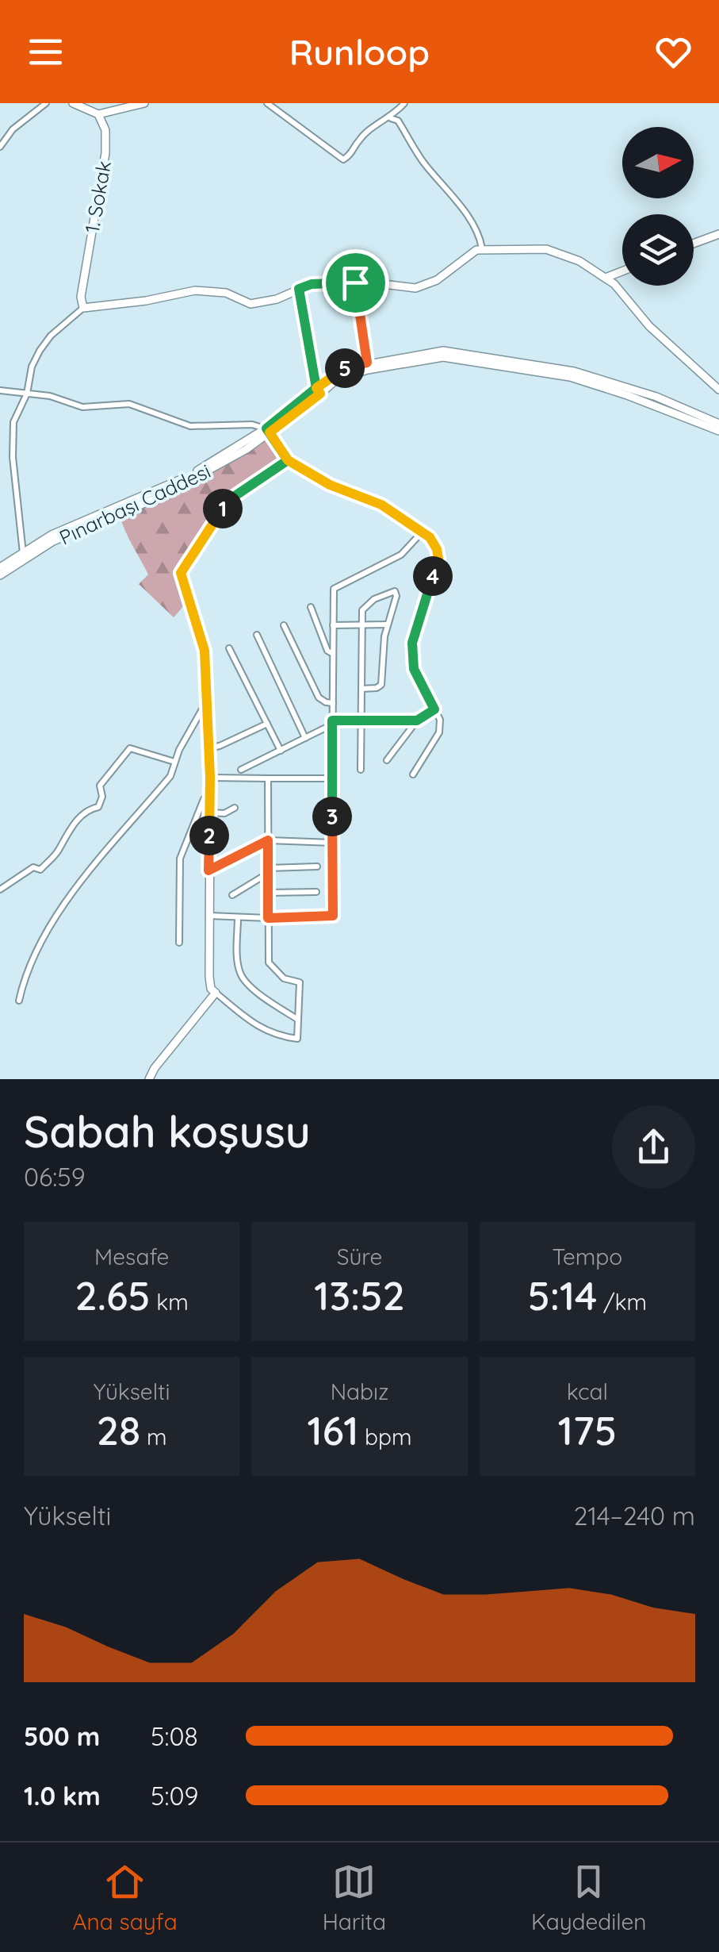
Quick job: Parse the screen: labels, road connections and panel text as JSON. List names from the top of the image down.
{
  "streets": {
    "street": ["1. Sokak"]
  },
  "north": "right",
  "page": {
    "header": "Runloop",
    "pins": [
      "5",
      "1",
      "4",
      "3",
      "2"
    ],
    "heading": ["Sabah koşusu", "06:59"],
    "stats": [
      ["Mesafe", "2.65 km"],
      ["Süre", "13:52"],
      ["Tempo", "5:14 /km"],
      ["Yükselti", "28 m"],
      ["Nabız", "161 bpm"],
      ["kcal", "175"]
    ],
    "chart": ["Yükselti", "214–240 m"],
    "list": [
      {
        "name": "500 m",
        "note": "5:08"
      },
      {
        "name": "1.0 km",
        "note": "5:09"
      }
    ],
    "tabs": ["Ana sayfa", "Harita", "Kaydedilen"]
  }
}
